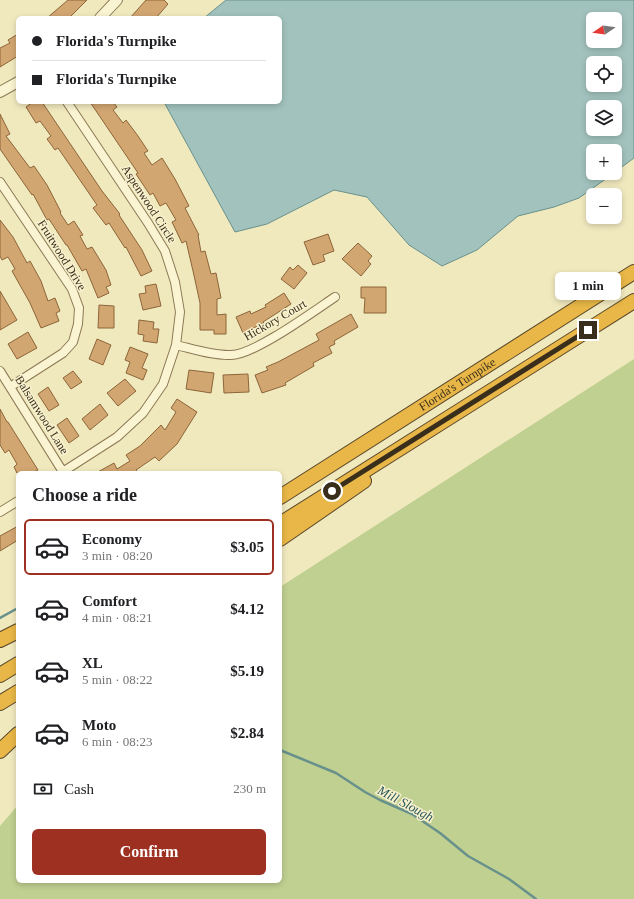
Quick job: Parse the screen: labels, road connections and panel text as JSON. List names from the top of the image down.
{
  "streets": {
    "highway": ["Florida's Turnpike"],
    "street": [
      "Aspenwood Circle",
      "Fruitwood Drive",
      "Hickory Court",
      "Balsamwood Lane"
    ]
  },
  "crossings": [
    ["Aspenwood Circle", "Hickory Court"],
    ["Fruitwood Drive", "Balsamwood Lane"]
  ],
  "water": ["Mill Slough"],
  "north": "left",
  "page": {
    "map_buttons": ["+", "−"],
    "banner": ["Florida's Turnpike", "Florida's Turnpike"],
    "bubble": "1 min",
    "heading": "Choose a ride",
    "list": [
      {
        "name": "Economy",
        "note": "3 min · 08:20",
        "value": "$3.05"
      },
      {
        "name": "Comfort",
        "note": "4 min · 08:21",
        "value": "$4.12"
      },
      {
        "name": "XL",
        "note": "5 min · 08:22",
        "value": "$5.19"
      },
      {
        "name": "Moto",
        "note": "6 min · 08:23",
        "value": "$2.84"
      }
    ],
    "pay": ["Cash", "230 m"],
    "buttons": "Confirm"
  }
}
